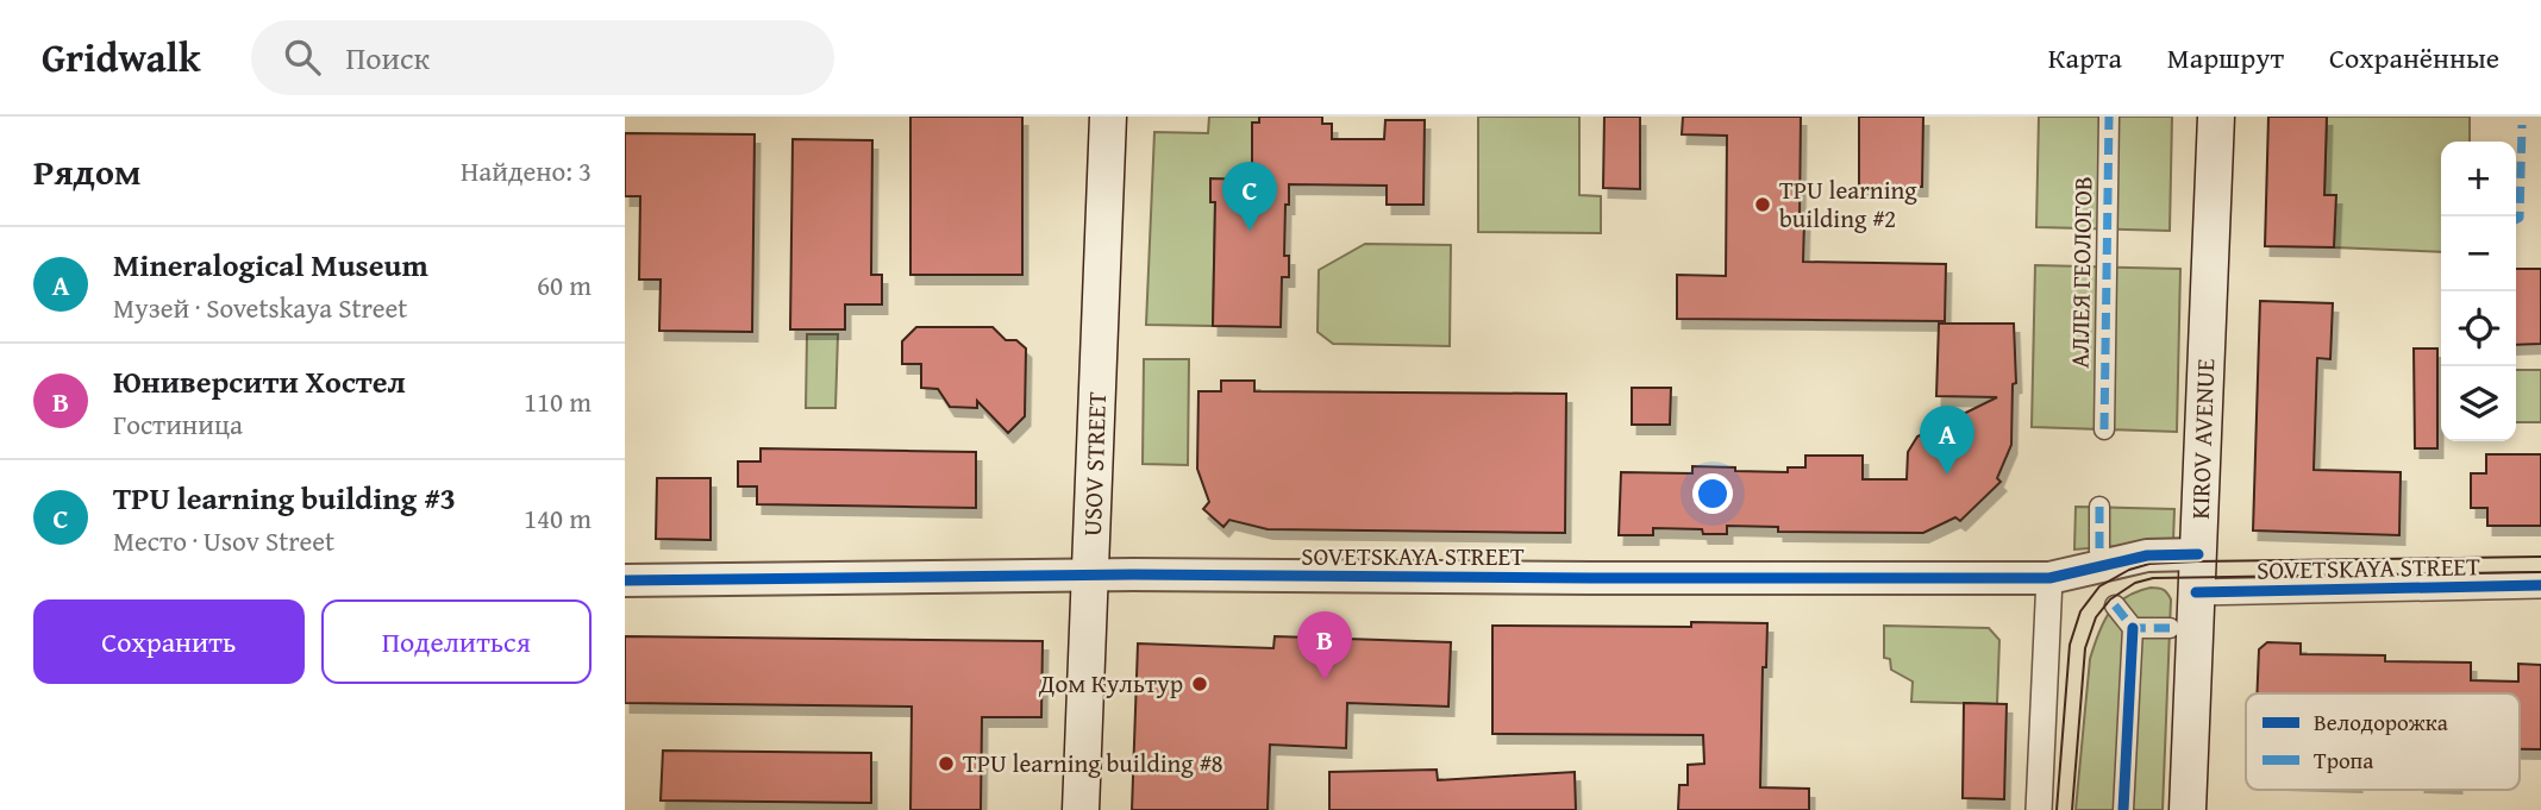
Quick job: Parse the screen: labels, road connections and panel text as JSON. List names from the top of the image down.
{
  "streets": {
    "main road": ["KIROV AVENUE", "USOV STREET"],
    "street": ["АЛЛЕЯ ГЕОЛОГОВ", "SOVETSKAYA STREET"]
  },
  "crossings": [
    ["KIROV AVENUE", "SOVETSKAYA STREET"],
    ["USOV STREET", "SOVETSKAYA STREET"]
  ],
  "places": ["TPU learning building #2", "Дом Культур", "TPU learning building #8"],
  "legend": ["Велодорожка", "Тропа"],
  "page": {
    "header": "Gridwalk",
    "search": "Поиск",
    "nav": ["Карта", "Маршрут", "Сохранённые"],
    "heading": ["Рядом", "Найдено: 3"],
    "map_buttons": ["+", "−"],
    "pins": ["C", "A", "B"],
    "list": [
      {
        "mark": "A",
        "name": "Mineralogical Museum",
        "note": "Музей · Sovetskaya Street",
        "value": "60 m"
      },
      {
        "mark": "B",
        "name": "Юниверсити Хостел",
        "note": "Гостиница",
        "value": "110 m"
      },
      {
        "mark": "C",
        "name": "TPU learning building #3",
        "note": "Место · Usov Street",
        "value": "140 m"
      }
    ],
    "buttons": ["Сохранить", "Поделиться"]
  }
}
